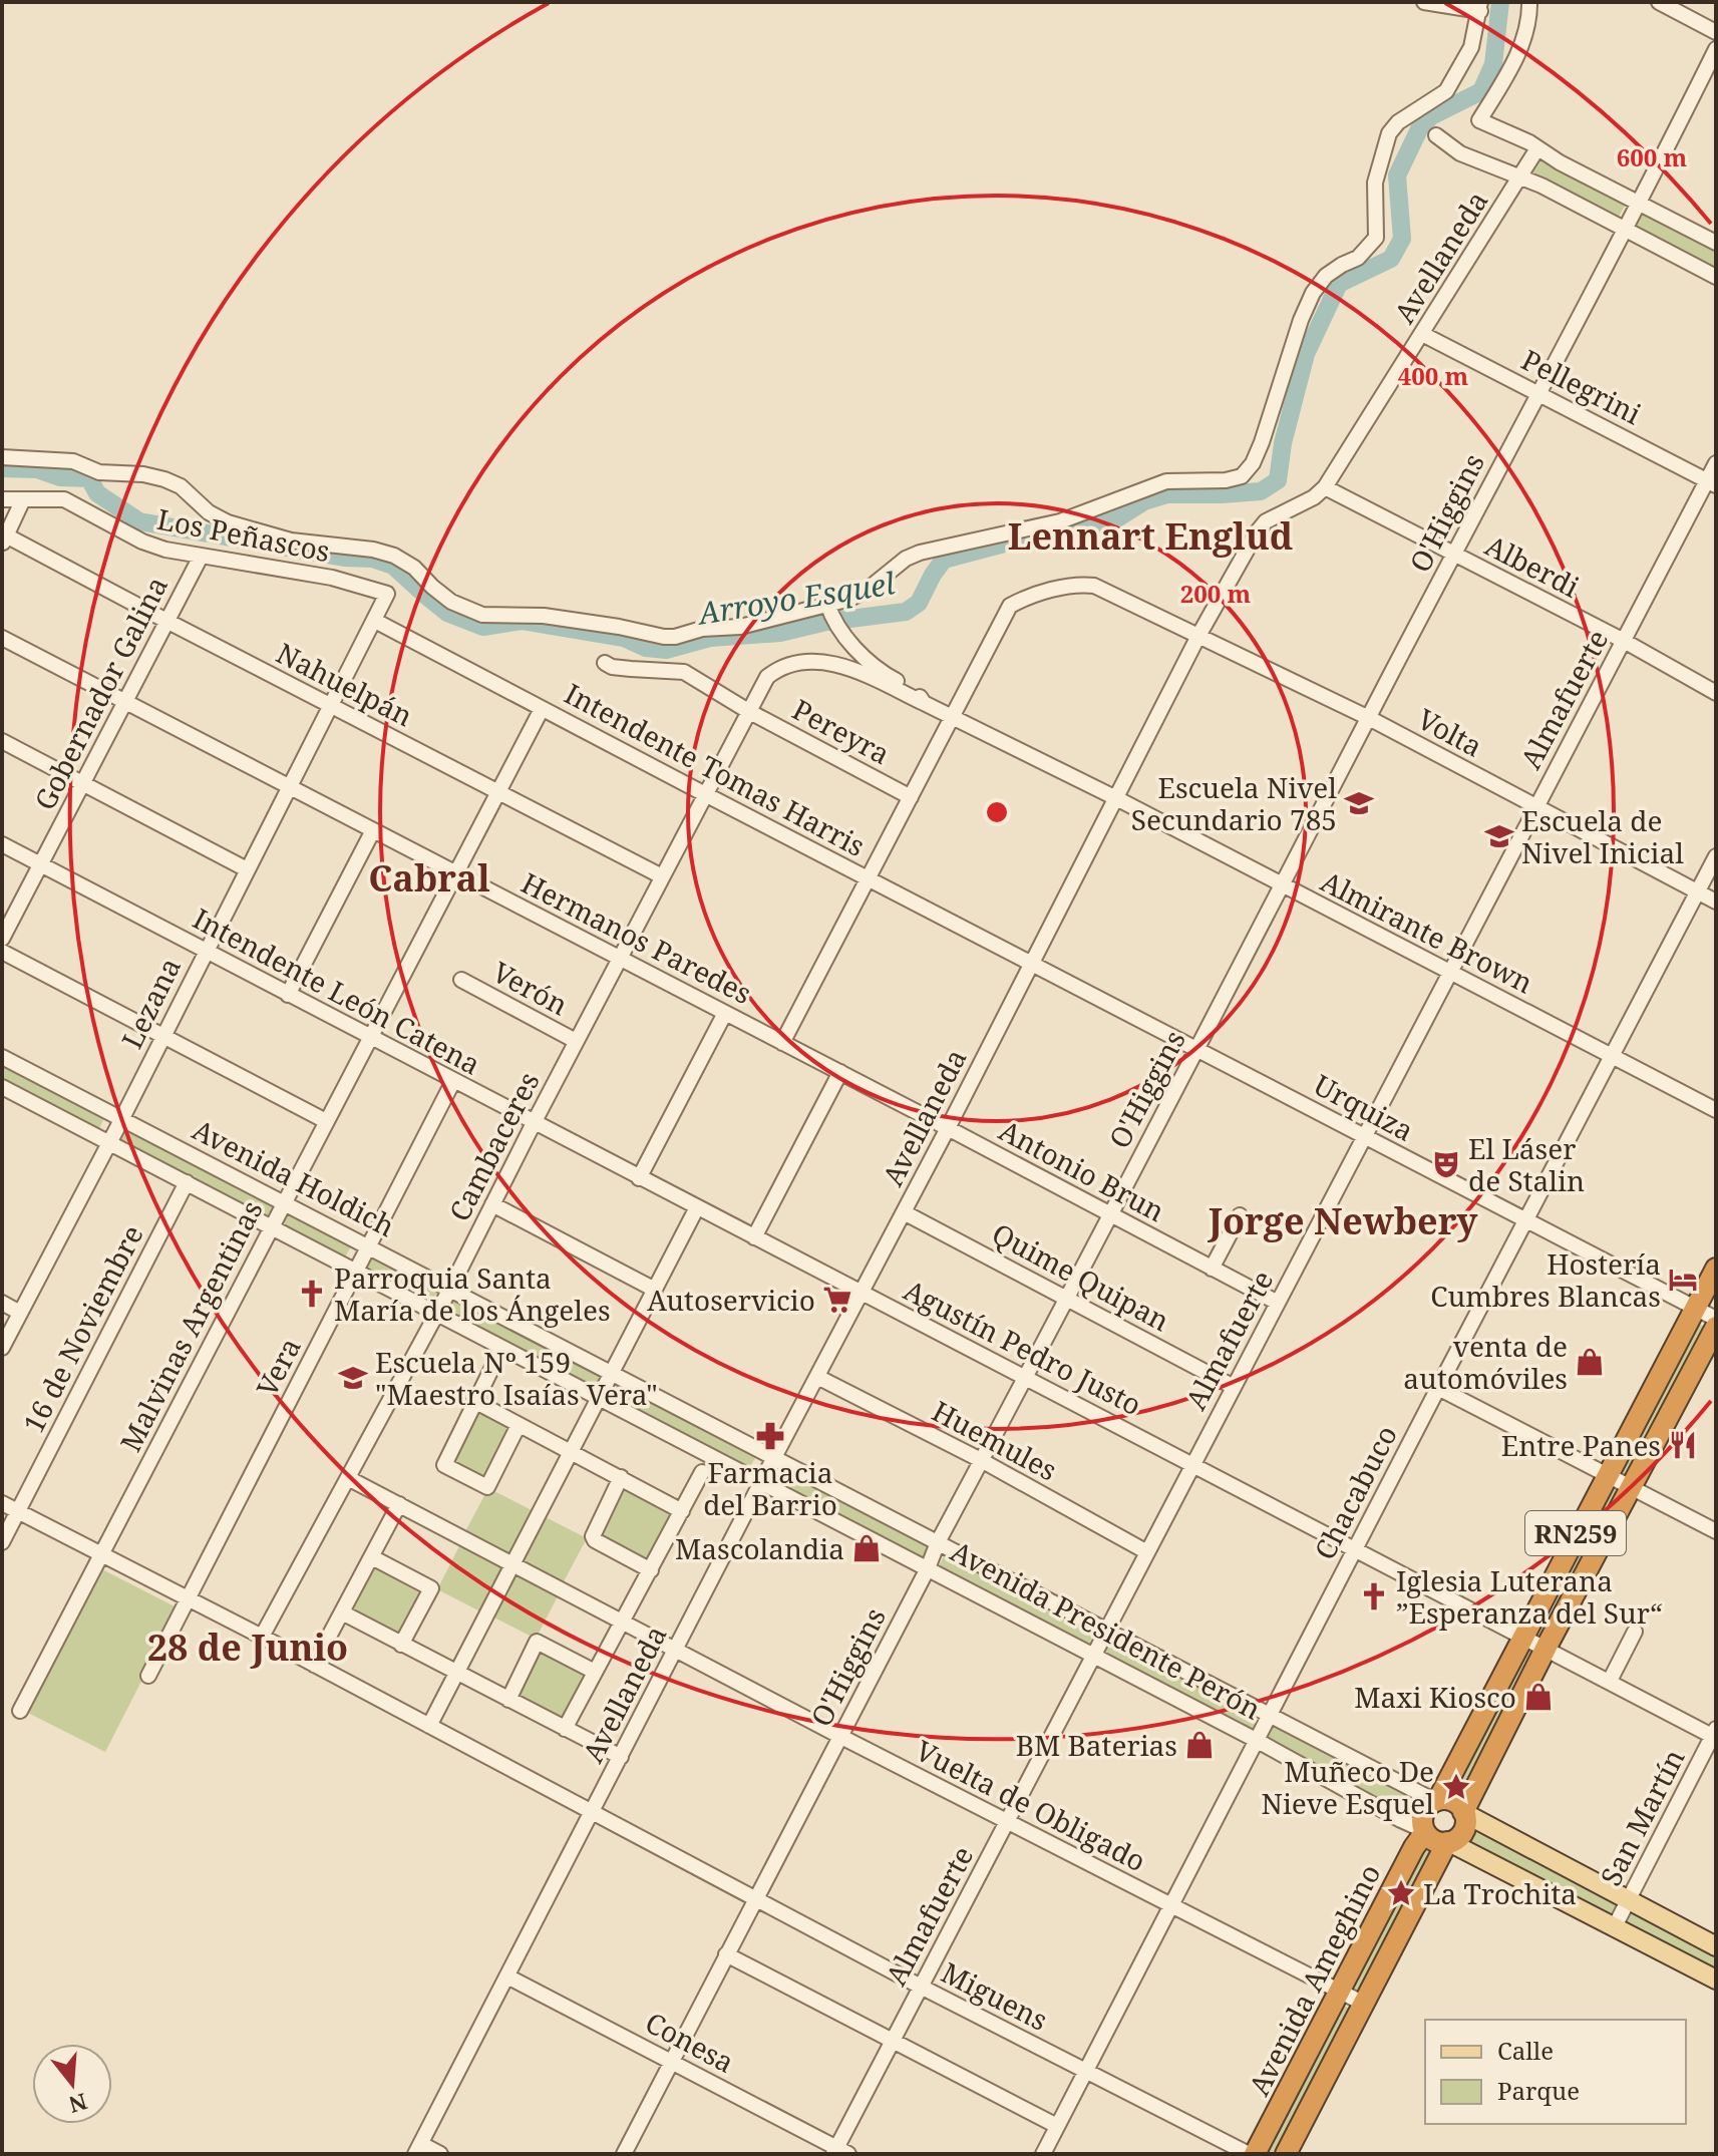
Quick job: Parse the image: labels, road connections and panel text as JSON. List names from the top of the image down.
{
  "streets": {
    "highway": ["RN259", "Avenida Ameghino"],
    "street": [
      "Avellaneda",
      "Pellegrini",
      "O'Higgins",
      "Los Peñascos",
      "Alberdi",
      "Nahuelpán",
      "Gobernador Galina",
      "Almafuerte",
      "Pereyra",
      "Volta",
      "Intendente Tomas Harris",
      "Almirante Brown",
      "Hermanos Paredes",
      "Verón",
      "Intendente León Catena",
      "Lezana",
      "Urquiza",
      "Cambaceres",
      "Antonio Brun",
      "Avenida Holdich",
      "Quime Quipan",
      "Malvinas Argentinas",
      "16 de Noviembre",
      "Agustín Pedro Justo",
      "Vera",
      "Huemules",
      "Chacabuco",
      "Avenida Presidente Perón",
      "Vuelta de Obligado",
      "San Martín",
      "Miguens",
      "Conesa"
    ]
  },
  "crossings": [
    ["Avellaneda", "Pellegrini"],
    ["Avellaneda", "Alberdi"],
    ["Avellaneda", "Volta"],
    ["Avellaneda", "Intendente Tomas Harris"],
    ["Avellaneda", "Almirante Brown"],
    ["Avellaneda", "Hermanos Paredes"],
    ["Avellaneda", "Intendente León Catena"],
    ["Avellaneda", "Urquiza"],
    ["Avellaneda", "Antonio Brun"],
    ["Avellaneda", "Avenida Holdich"],
    ["Avellaneda", "Quime Quipan"],
    ["Avellaneda", "Agustín Pedro Justo"],
    ["Avellaneda", "Huemules"],
    ["Avellaneda", "Avenida Presidente Perón"],
    ["Avellaneda", "Vuelta de Obligado"],
    ["Avellaneda", "Miguens"],
    ["Avellaneda", "Conesa"],
    ["Pellegrini", "O'Higgins"],
    ["Pellegrini", "Almafuerte"],
    ["O'Higgins", "Alberdi"],
    ["O'Higgins", "Volta"],
    ["O'Higgins", "Almirante Brown"],
    ["O'Higgins", "Urquiza"],
    ["O'Higgins", "Antonio Brun"],
    ["O'Higgins", "Quime Quipan"],
    ["O'Higgins", "Agustín Pedro Justo"],
    ["O'Higgins", "Huemules"],
    ["O'Higgins", "Avenida Presidente Perón"],
    ["O'Higgins", "Vuelta de Obligado"],
    ["O'Higgins", "Miguens"],
    ["O'Higgins", "Conesa"],
    ["Los Peñascos", "Gobernador Galina"],
    ["Los Peñascos", "Lezana"],
    ["Alberdi", "Almafuerte"],
    ["Nahuelpán", "Gobernador Galina"],
    ["Nahuelpán", "Lezana"],
    ["Nahuelpán", "Cambaceres"],
    ["Nahuelpán", "Malvinas Argentinas"],
    ["Gobernador Galina", "Hermanos Paredes"],
    ["Gobernador Galina", "Intendente León Catena"],
    ["Almafuerte", "Volta"],
    ["Almafuerte", "Almirante Brown"],
    ["Almafuerte", "Urquiza"],
    ["Almafuerte", "Antonio Brun"],
    ["Almafuerte", "Quime Quipan"],
    ["Almafuerte", "Agustín Pedro Justo"],
    ["Almafuerte", "Huemules"],
    ["Almafuerte", "Avenida Presidente Perón"],
    ["Almafuerte", "Vuelta de Obligado"],
    ["Almafuerte", "Miguens"],
    ["Almafuerte", "Conesa"],
    ["Pereyra", "Cambaceres"],
    ["Volta", "Almirante Brown"],
    ["Volta", "Chacabuco"],
    ["Intendente Tomas Harris", "Lezana"],
    ["Intendente Tomas Harris", "Urquiza"],
    ["Intendente Tomas Harris", "Cambaceres"],
    ["Intendente Tomas Harris", "Malvinas Argentinas"],
    ["Almirante Brown", "Cambaceres"],
    ["Almirante Brown", "Chacabuco"],
    ["Hermanos Paredes", "Lezana"],
    ["Hermanos Paredes", "Cambaceres"],
    ["Hermanos Paredes", "Antonio Brun"],
    ["Hermanos Paredes", "Malvinas Argentinas"],
    ["Verón", "Cambaceres"],
    ["Intendente León Catena", "Lezana"],
    ["Intendente León Catena", "Cambaceres"],
    ["Intendente León Catena", "Malvinas Argentinas"],
    ["Intendente León Catena", "Agustín Pedro Justo"],
    ["Intendente León Catena", "Vera"],
    ["Lezana", "Avenida Holdich"],
    ["Urquiza", "Chacabuco"],
    ["Urquiza", "RN259"],
    ["Cambaceres", "Avenida Holdich"],
    ["Cambaceres", "Vuelta de Obligado"],
    ["Cambaceres", "Miguens"],
    ["Avenida Holdich", "Malvinas Argentinas"],
    ["Avenida Holdich", "16 de Noviembre"],
    ["Avenida Holdich", "Vera"],
    ["Avenida Holdich", "Avenida Presidente Perón"],
    ["Malvinas Argentinas", "Miguens"],
    ["16 de Noviembre", "Miguens"],
    ["Agustín Pedro Justo", "Chacabuco"],
    ["Agustín Pedro Justo", "RN259"],
    ["Agustín Pedro Justo", "San Martín"],
    ["Vera", "Miguens"],
    ["Chacabuco", "Avenida Presidente Perón"],
    ["Chacabuco", "Vuelta de Obligado"],
    ["Chacabuco", "Miguens"],
    ["RN259", "Avenida Presidente Perón"],
    ["RN259", "Avenida Ameghino"],
    ["Avenida Presidente Perón", "Avenida Ameghino"],
    ["Vuelta de Obligado", "Avenida Ameghino"],
    ["Avenida Ameghino", "Miguens"]
  ],
  "districts": [
    "Lennart Englud",
    "Cabral",
    "Jorge Newbery",
    "28 de Junio"
  ],
  "water": ["Arroyo Esquel"],
  "places": {
    "school or university": ["Escuela Nivel Secundario 785", "Escuela de Nivel Inicial", "Escuela Nº 159 \"Maestro Isaías Vera\""],
    "theatre": ["El Láser de Stalin"],
    "hotel": ["Hostería Cumbres Blancas"],
    "church": ["Parroquia Santa María de los Ángeles", "Iglesia Luterana ”Esperanza del Sur“"],
    "supermarket": ["Autoservicio"],
    "shop": [
      "venta de automóviles",
      "Mascolandia",
      "Maxi Kiosco",
      "BM Baterias"
    ],
    "pharmacy": ["Farmacia del Barrio"],
    "restaurant": ["Entre Panes"],
    "place": ["Muñeco De Nieve Esquel", "La Trochita"]
  },
  "legend": ["Calle", "Parque"],
  "north": "bottom",
  "rings": ["600 m", "400 m", "200 m"]
}
